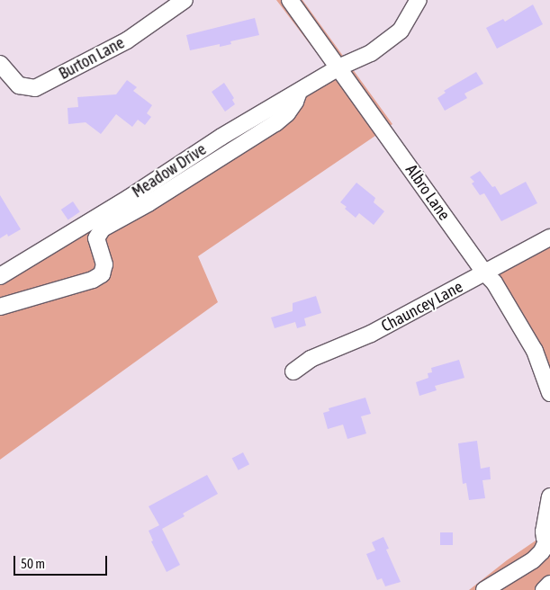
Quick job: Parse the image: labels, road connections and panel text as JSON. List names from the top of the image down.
{
  "streets": {
    "street": [
      "Burton Lane",
      "Meadow Drive",
      "Albro Lane",
      "Chauncey Lane"
    ]
  },
  "crossings": [
    ["Meadow Drive", "Albro Lane"],
    ["Albro Lane", "Chauncey Lane"]
  ],
  "scale_bar": "50 m"
}
